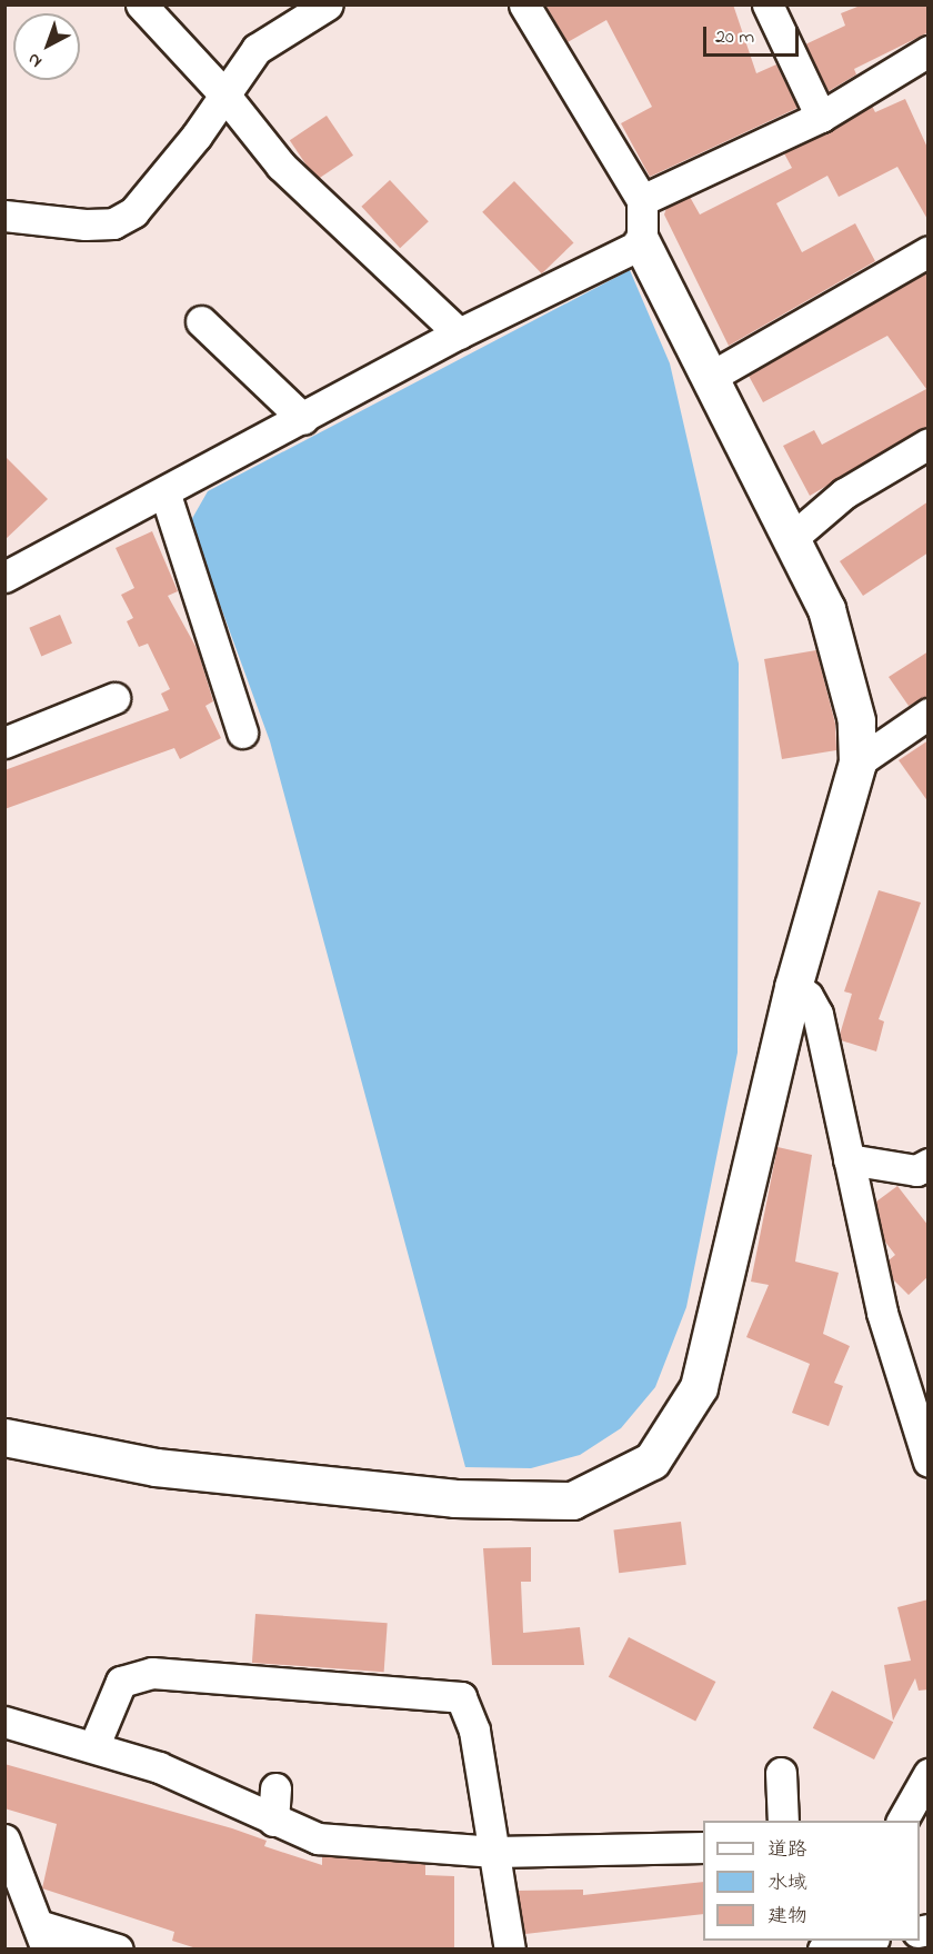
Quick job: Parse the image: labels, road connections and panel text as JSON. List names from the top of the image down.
{
  "legend": ["道路", "水域", "建物"],
  "scale_bar": "20 m",
  "north": "bottom left"
}
